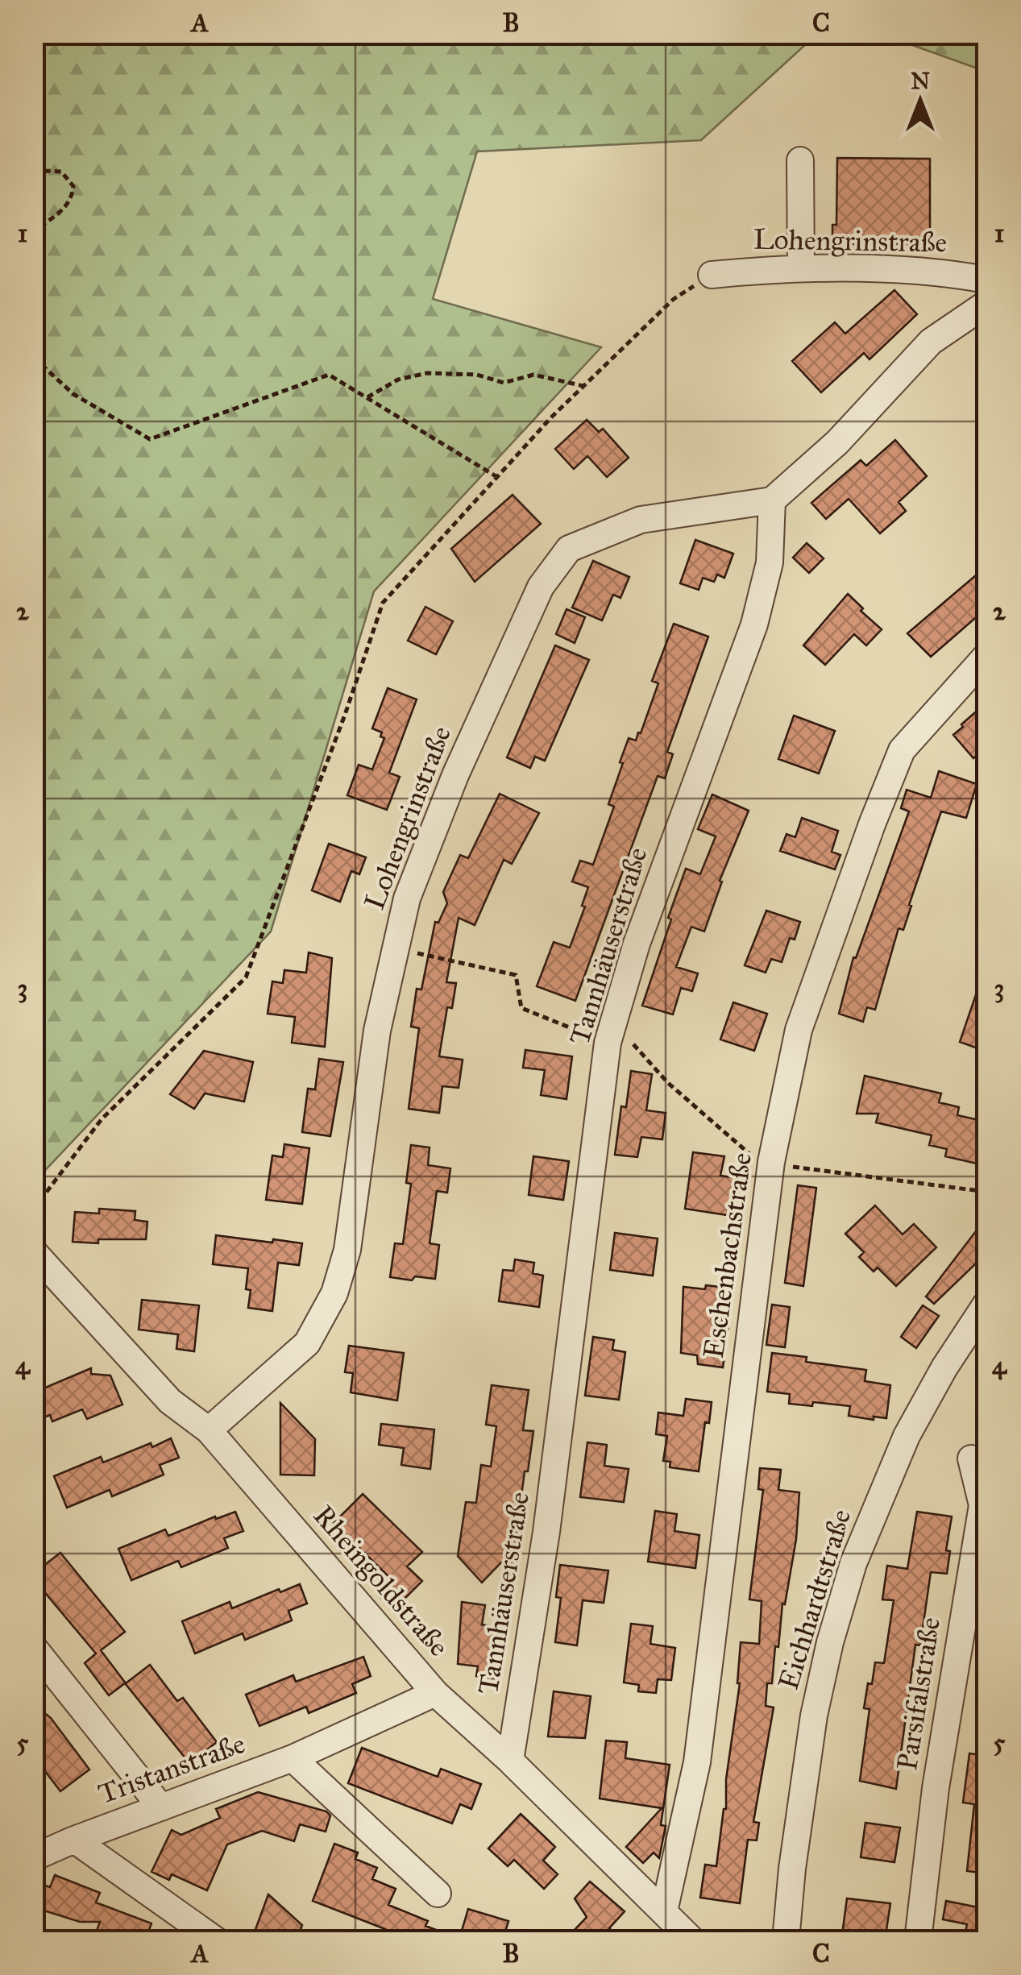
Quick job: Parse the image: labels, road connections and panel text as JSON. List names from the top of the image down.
{
  "streets": {
    "street": [
      "Lohengrinstraße",
      "Tannhäuserstraße",
      "Eschenbachstraße",
      "Rheingoldstraße",
      "Eichhardtstraße",
      "Parsifalstraße",
      "Tristanstraße"
    ]
  },
  "crossings": [
    ["Lohengrinstraße", "Tannhäuserstraße"],
    ["Lohengrinstraße", "Rheingoldstraße"],
    ["Tannhäuserstraße", "Rheingoldstraße"],
    ["Eschenbachstraße", "Rheingoldstraße"],
    ["Rheingoldstraße", "Tristanstraße"]
  ],
  "north": "top",
  "grid": {
    "columns": ["A", "B", "C"],
    "rows": [
      "1",
      "2",
      "3",
      "4",
      "5"
    ]
  }
}
